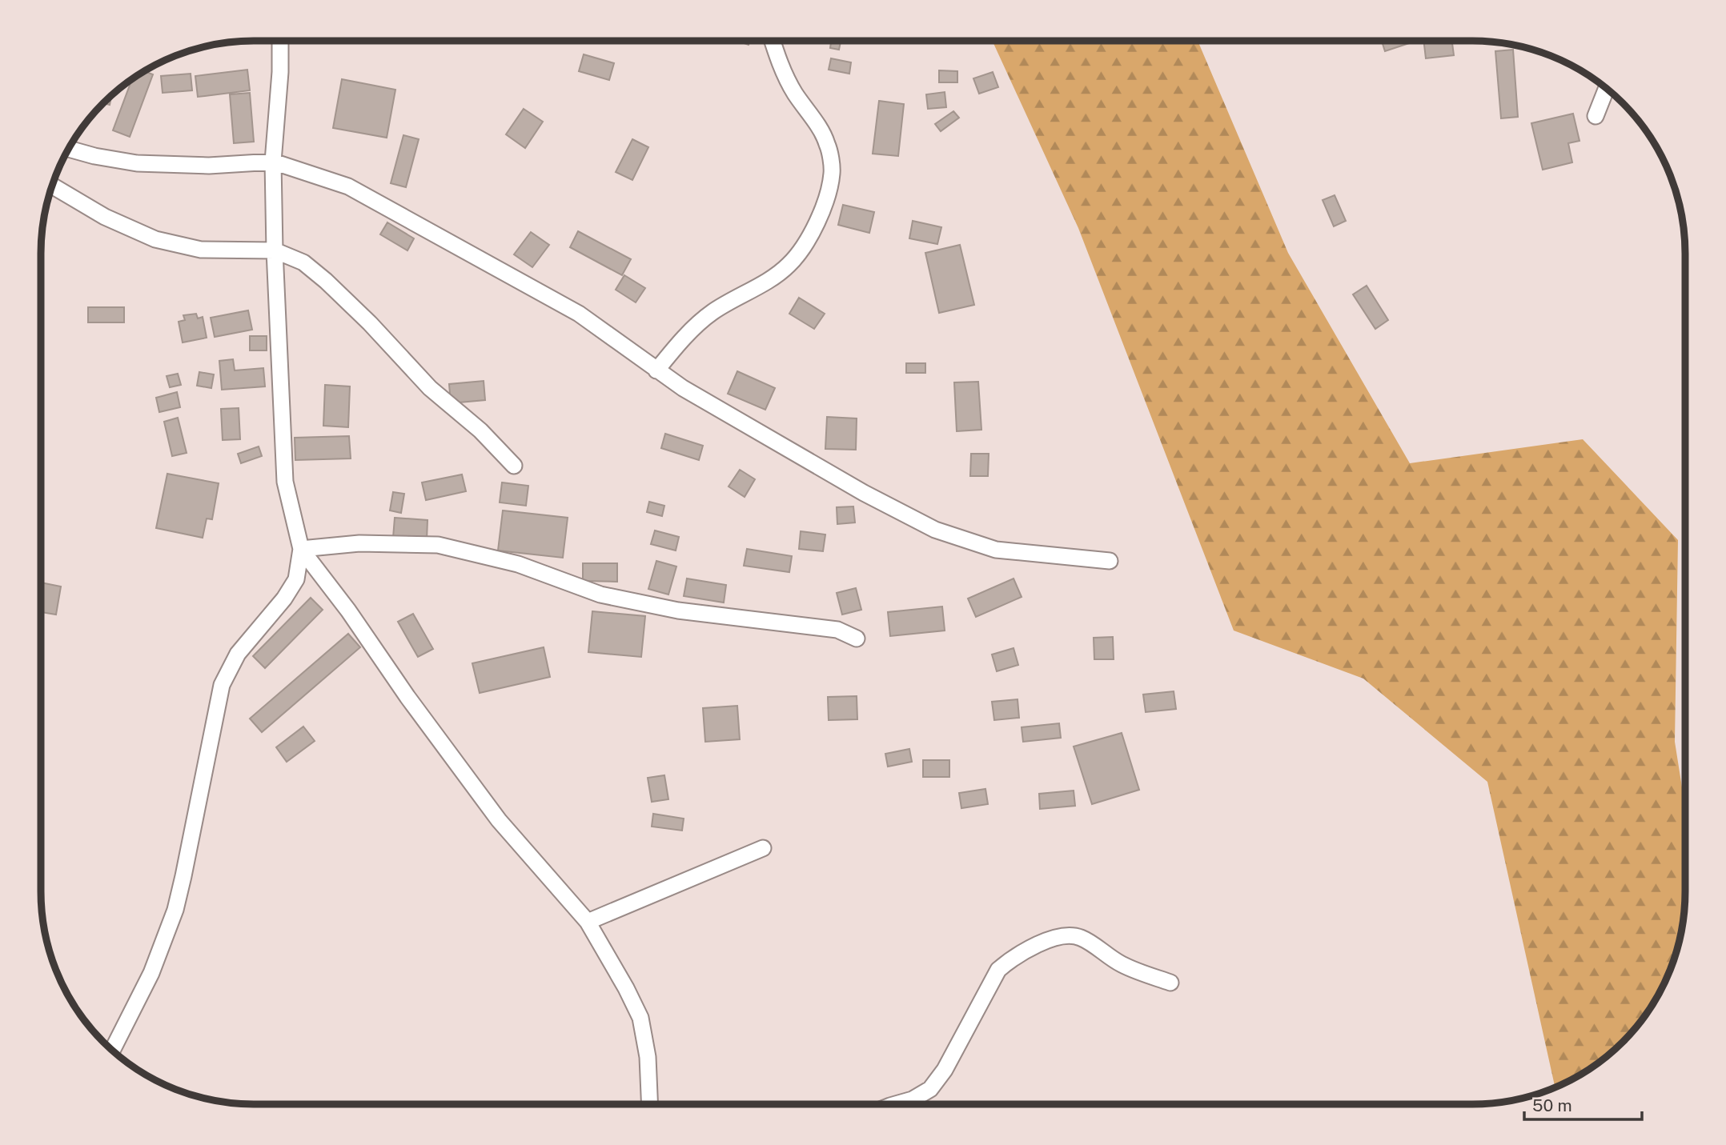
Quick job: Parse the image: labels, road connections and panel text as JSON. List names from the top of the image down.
{
  "scale_bar": "50 m"
}
